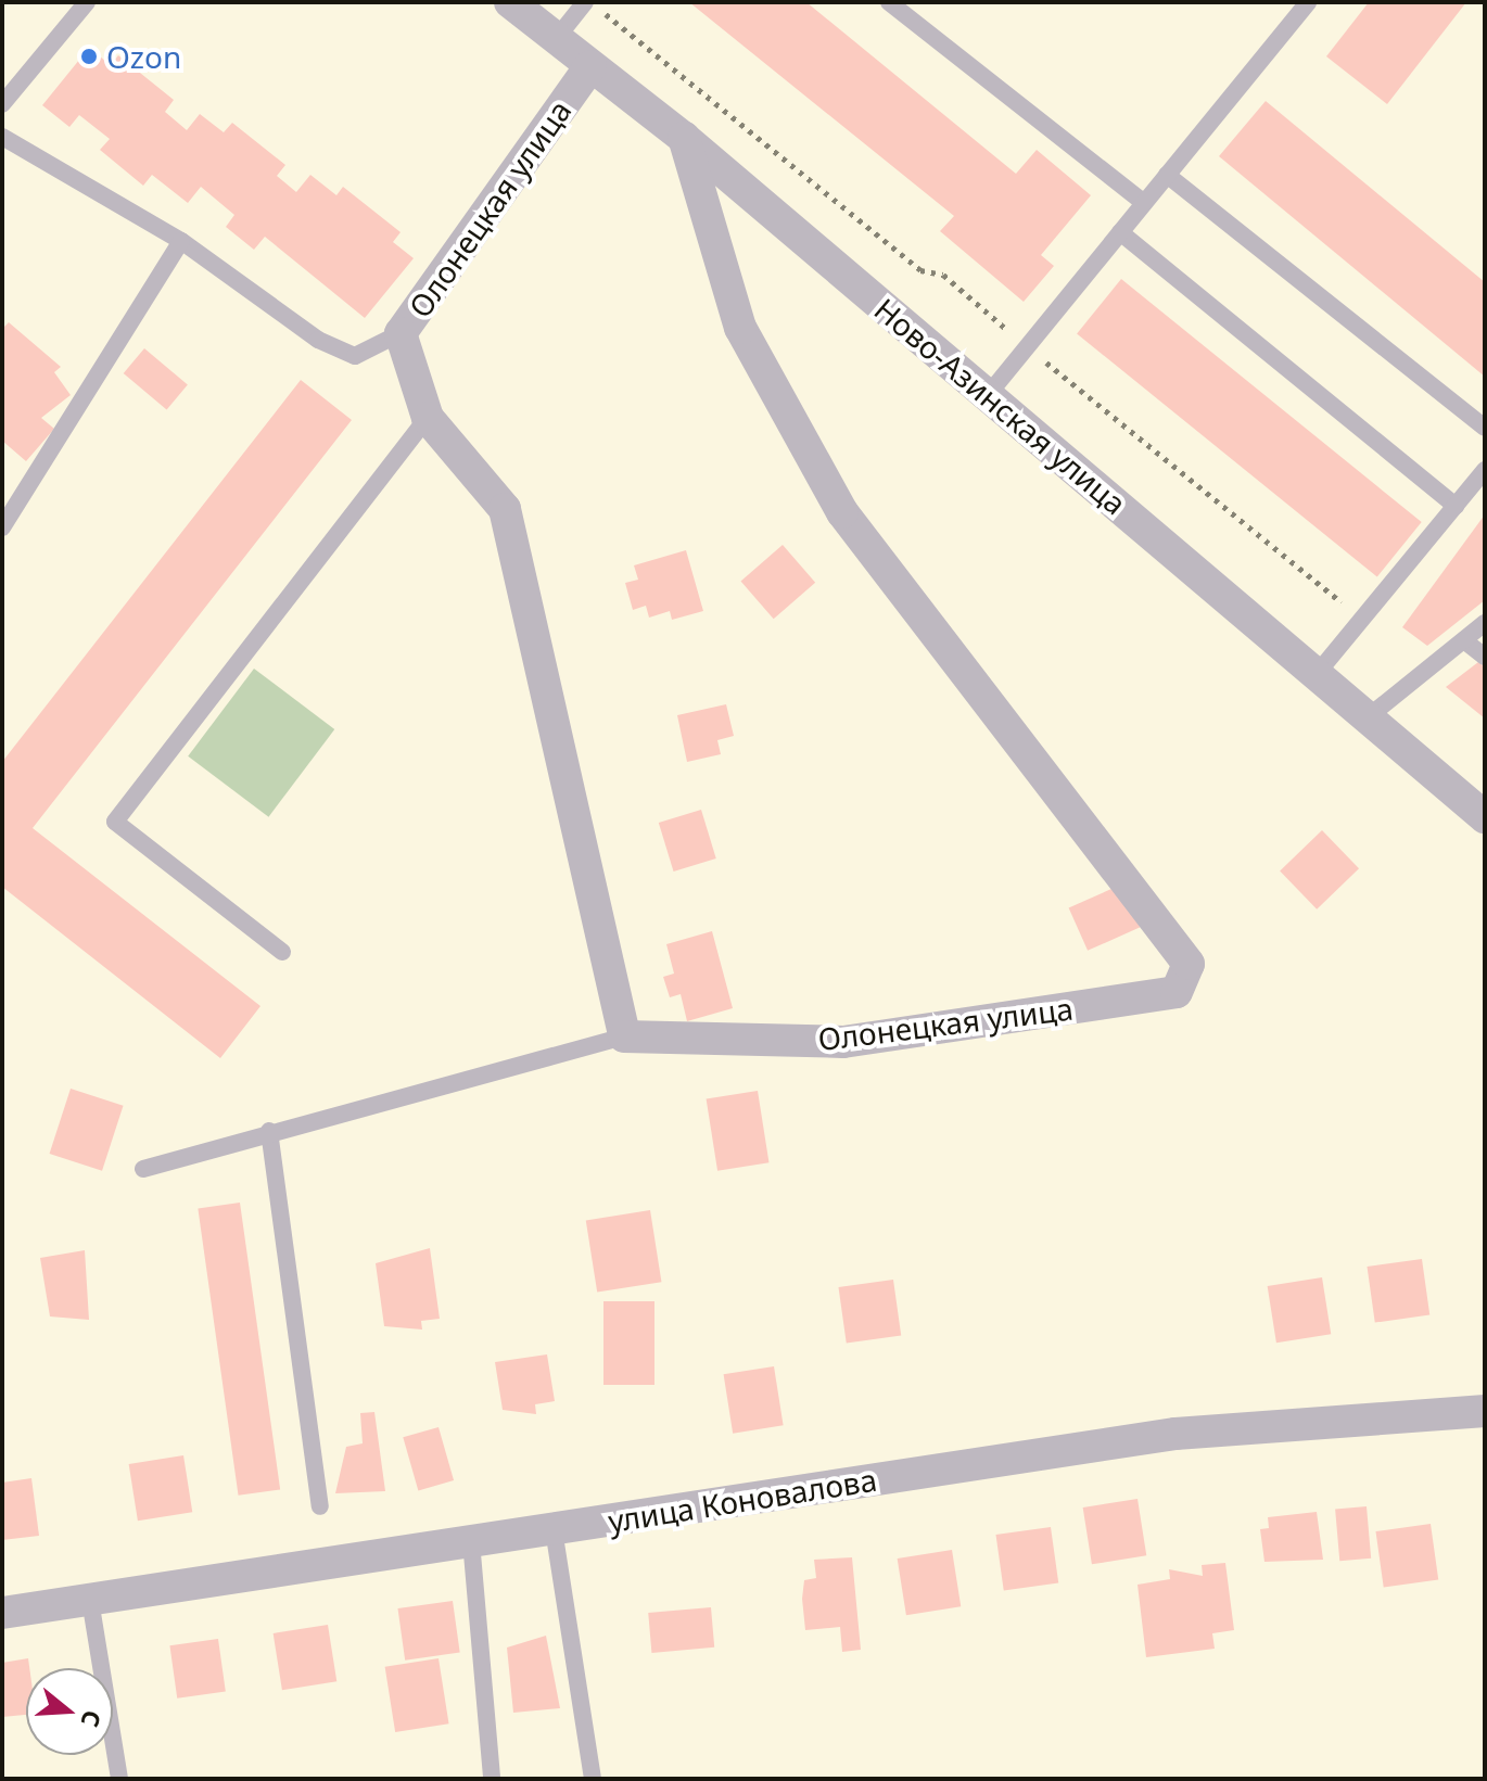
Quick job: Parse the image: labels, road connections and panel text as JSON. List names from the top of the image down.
{
  "streets": {
    "street": ["Олонецкая улица", "Ново-Азинская улица", "улица Коновалова"]
  },
  "crossings": [
    ["Олонецкая улица", "Ново-Азинская улица"]
  ],
  "places": ["Ozon"],
  "north": "right"
}
